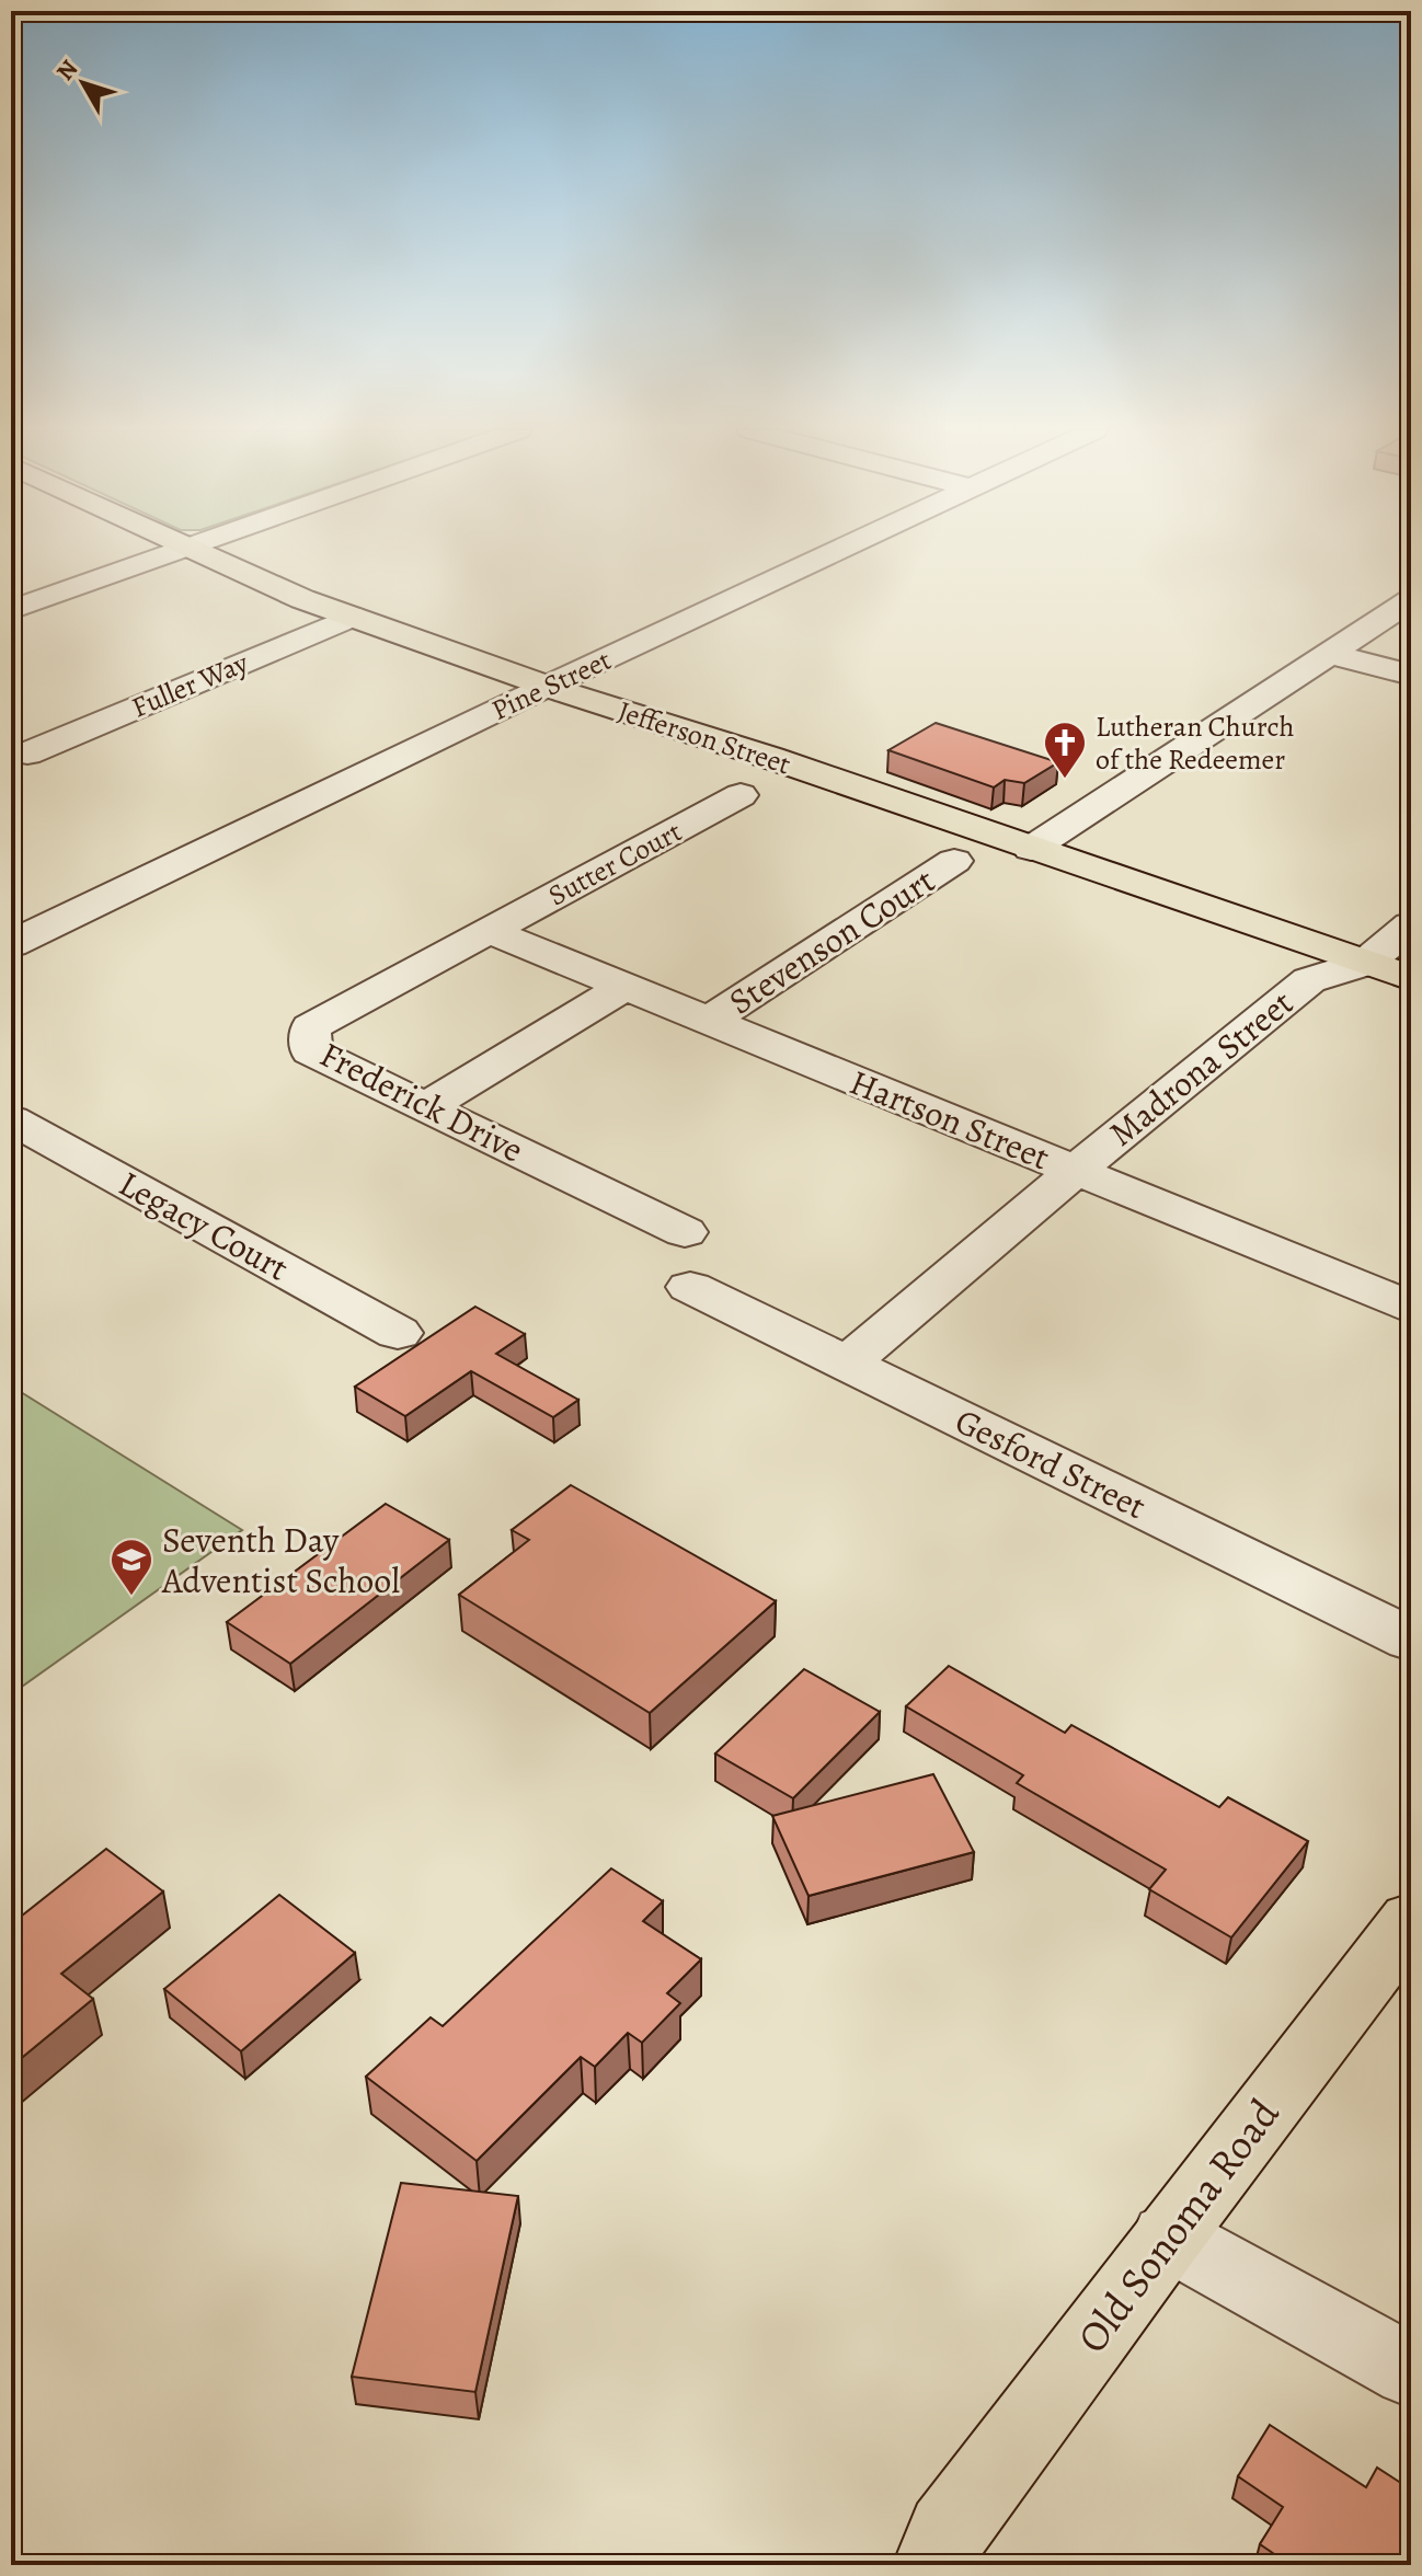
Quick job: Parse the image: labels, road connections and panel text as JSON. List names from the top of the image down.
{
  "streets": {
    "main road": ["Jefferson Street", "Old Sonoma Road"],
    "street": [
      "Fuller Way",
      "Pine Street",
      "Sutter Court",
      "Stevenson Court",
      "Madrona Street",
      "Frederick Drive",
      "Hartson Street",
      "Legacy Court",
      "Gesford Street"
    ]
  },
  "crossings": [
    ["Fuller Way", "Jefferson Street"],
    ["Pine Street", "Jefferson Street"],
    ["Jefferson Street", "Madrona Street"],
    ["Sutter Court", "Frederick Drive"],
    ["Sutter Court", "Hartson Street"],
    ["Stevenson Court", "Hartson Street"],
    ["Madrona Street", "Hartson Street"],
    ["Madrona Street", "Gesford Street"],
    ["Frederick Drive", "Hartson Street"]
  ],
  "places": {
    "church": ["Lutheran Church of the Redeemer"],
    "school or university": ["Seventh Day Adventist School"]
  },
  "north": "top left"
}
